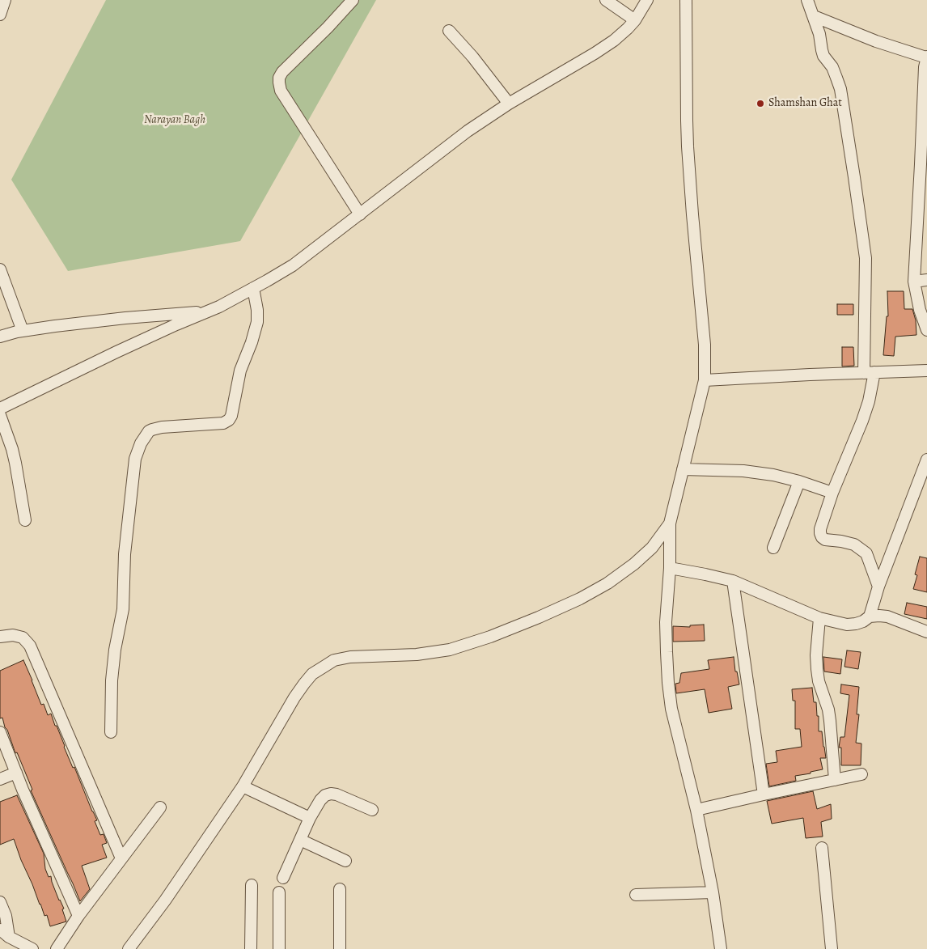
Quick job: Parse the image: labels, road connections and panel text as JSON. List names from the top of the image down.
{
  "parks": ["Narayan Bagh"],
  "places": ["Shamshan Ghat"]
}
